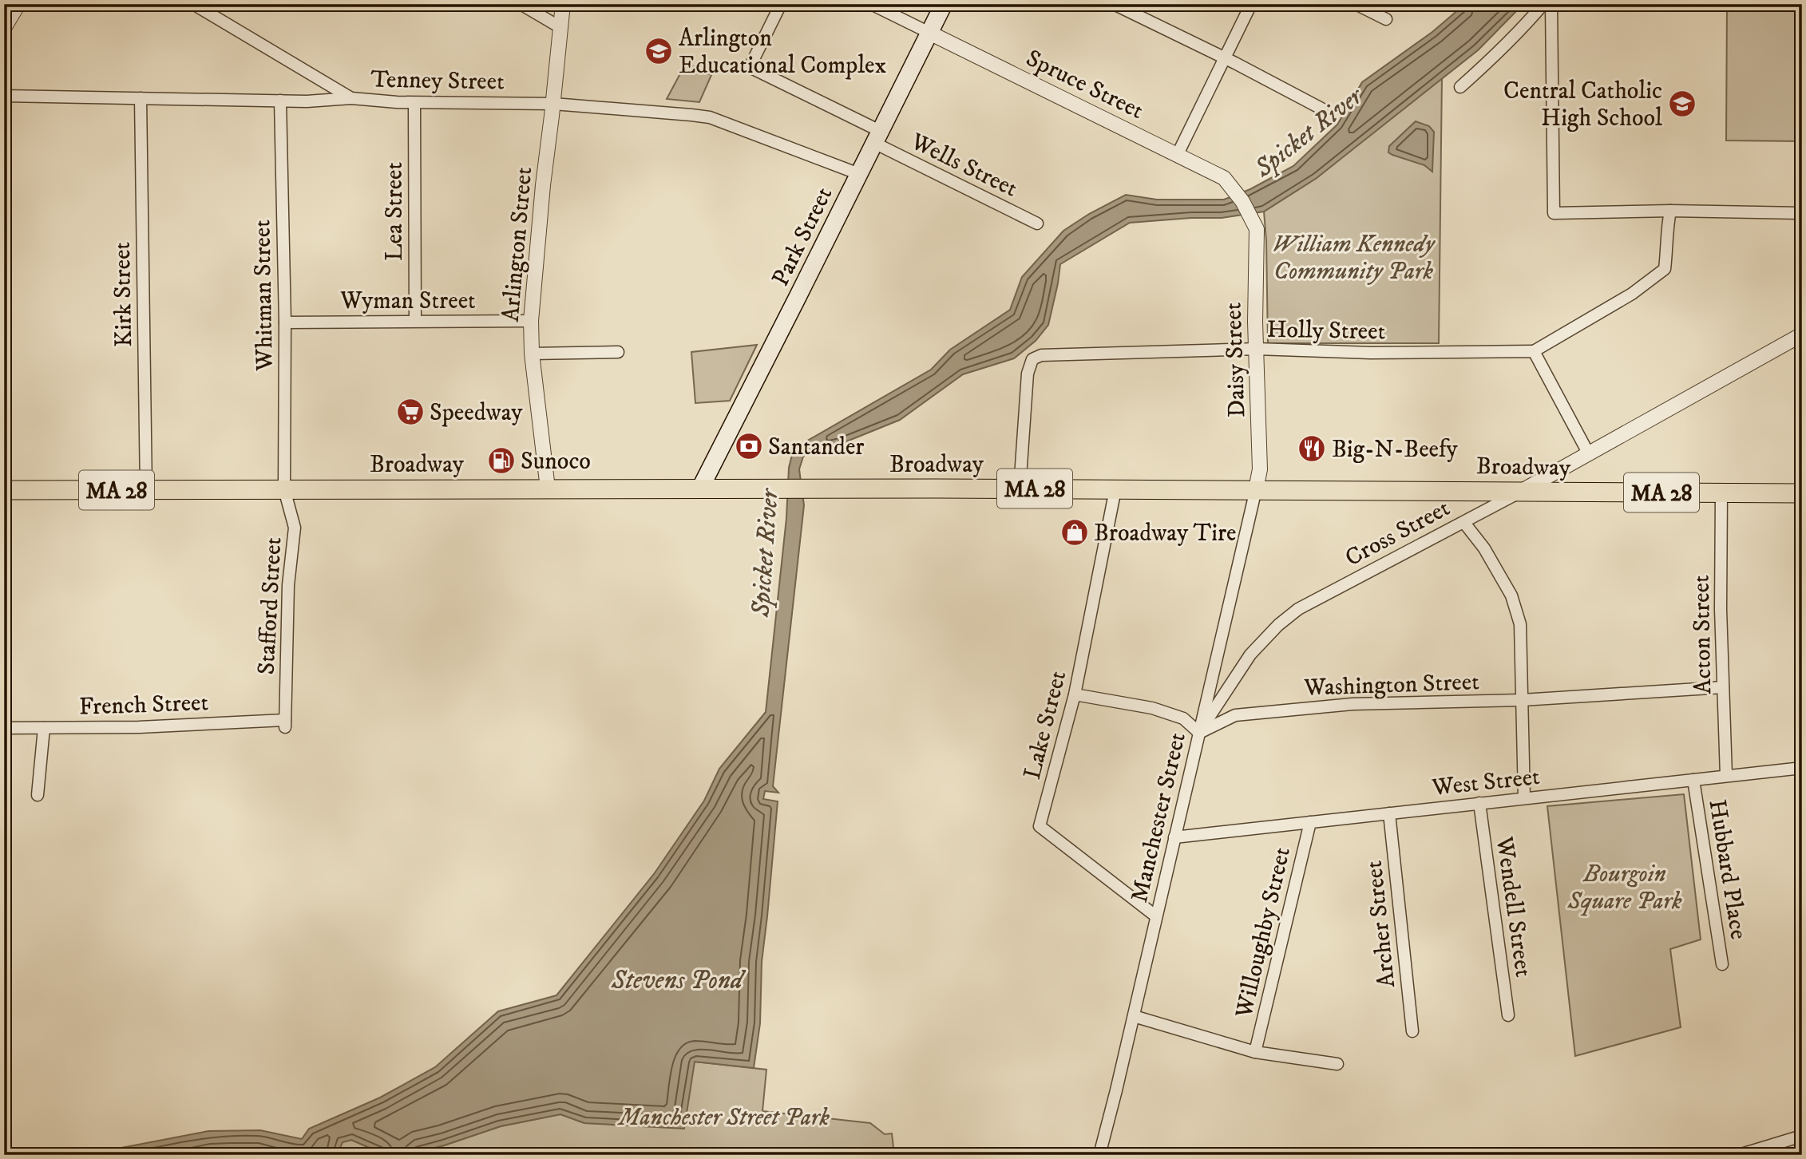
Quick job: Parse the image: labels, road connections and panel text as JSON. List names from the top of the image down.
{
  "streets": {
    "main road": ["Park Street", "Broadway", "MA 28"],
    "street": [
      "Tenney Street",
      "Spruce Street",
      "Wells Street",
      "Lea Street",
      "Arlington Street",
      "Kirk Street",
      "Whitman Street",
      "Wyman Street",
      "Holly Street",
      "Daisy Street",
      "Cross Street",
      "Stafford Street",
      "Acton Street",
      "Washington Street",
      "French Street",
      "Lake Street",
      "West Street",
      "Manchester Street",
      "Hubbard Place",
      "Wendell Street",
      "Archer Street",
      "Willoughby Street"
    ]
  },
  "crossings": [
    ["Tenney Street", "Lea Street"],
    ["Tenney Street", "Park Street"],
    ["Tenney Street", "Arlington Street"],
    ["Tenney Street", "Kirk Street"],
    ["Tenney Street", "Whitman Street"],
    ["Spruce Street", "Park Street"],
    ["Spruce Street", "Daisy Street"],
    ["Wells Street", "Park Street"],
    ["Lea Street", "Wyman Street"],
    ["Park Street", "Broadway"],
    ["Arlington Street", "Wyman Street"],
    ["Arlington Street", "Broadway"],
    ["Kirk Street", "Broadway"],
    ["Whitman Street", "Wyman Street"],
    ["Whitman Street", "Broadway"],
    ["Whitman Street", "Stafford Street"],
    ["Holly Street", "Daisy Street"],
    ["Holly Street", "Broadway"],
    ["Daisy Street", "Broadway"],
    ["Daisy Street", "Manchester Street"],
    ["Broadway", "Cross Street"],
    ["Broadway", "Stafford Street"],
    ["Broadway", "Acton Street"],
    ["Broadway", "Lake Street"],
    ["Broadway", "Manchester Street"],
    ["Cross Street", "Washington Street"],
    ["Cross Street", "Manchester Street"],
    ["Stafford Street", "French Street"],
    ["Acton Street", "Washington Street"],
    ["Acton Street", "West Street"],
    ["Washington Street", "Manchester Street"],
    ["Lake Street", "Manchester Street"],
    ["West Street", "Manchester Street"],
    ["West Street", "Hubbard Place"],
    ["West Street", "Wendell Street"],
    ["West Street", "Archer Street"],
    ["West Street", "Willoughby Street"]
  ],
  "water": ["Spicket River", "Stevens Pond"],
  "parks": ["William Kennedy Community Park", "Bourgoin Square Park", "Manchester Street Park"],
  "places": {
    "school or university": ["Arlington Educational Complex", "Central Catholic High School"],
    "supermarket": ["Speedway"],
    "bank": ["Santander"],
    "restaurant": ["Big-N-Beefy"],
    "fuel station": ["Sunoco"],
    "shop": ["Broadway Tire"]
  }
}
